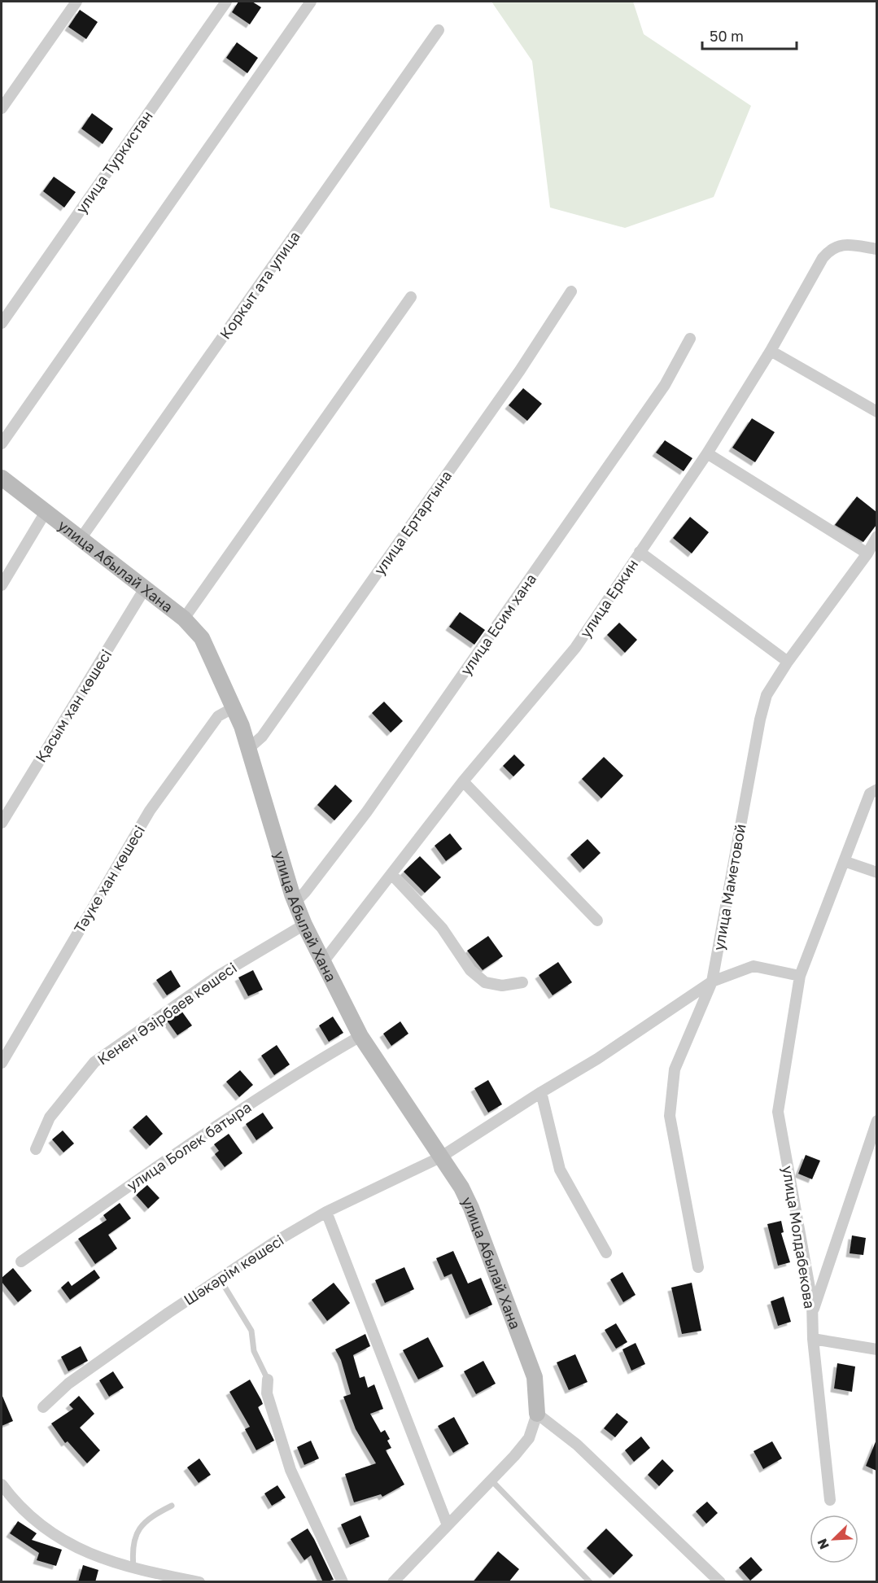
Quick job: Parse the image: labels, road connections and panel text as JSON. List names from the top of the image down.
{
  "streets": {
    "street": [
      "улица Туркистан",
      "Коркыт ата улица",
      "улица Ертаргына",
      "улица Абылай Хана",
      "улица Еркин",
      "улица Есим хана",
      "Қасым хан көшесі",
      "Тәуке хан көшесі",
      "улица Маметовой",
      "Кенен Әзірбаев көшесі",
      "улица Болек батыра",
      "улица Молдабекова",
      "Шәкәрім көшесі"
    ]
  },
  "crossings": [
    ["Коркыт ата улица", "улица Абылай Хана"],
    ["улица Ертаргына", "улица Абылай Хана"],
    ["улица Абылай Хана", "улица Еркин"],
    ["улица Абылай Хана", "улица Есим хана"],
    ["улица Абылай Хана", "Қасым хан көшесі"],
    ["улица Абылай Хана", "Тәуке хан көшесі"],
    ["улица Абылай Хана", "Кенен Әзірбаев көшесі"],
    ["улица Абылай Хана", "улица Болек батыра"],
    ["улица Абылай Хана", "Шәкәрім көшесі"]
  ],
  "scale_bar": "50 m",
  "north": "bottom left"
}
